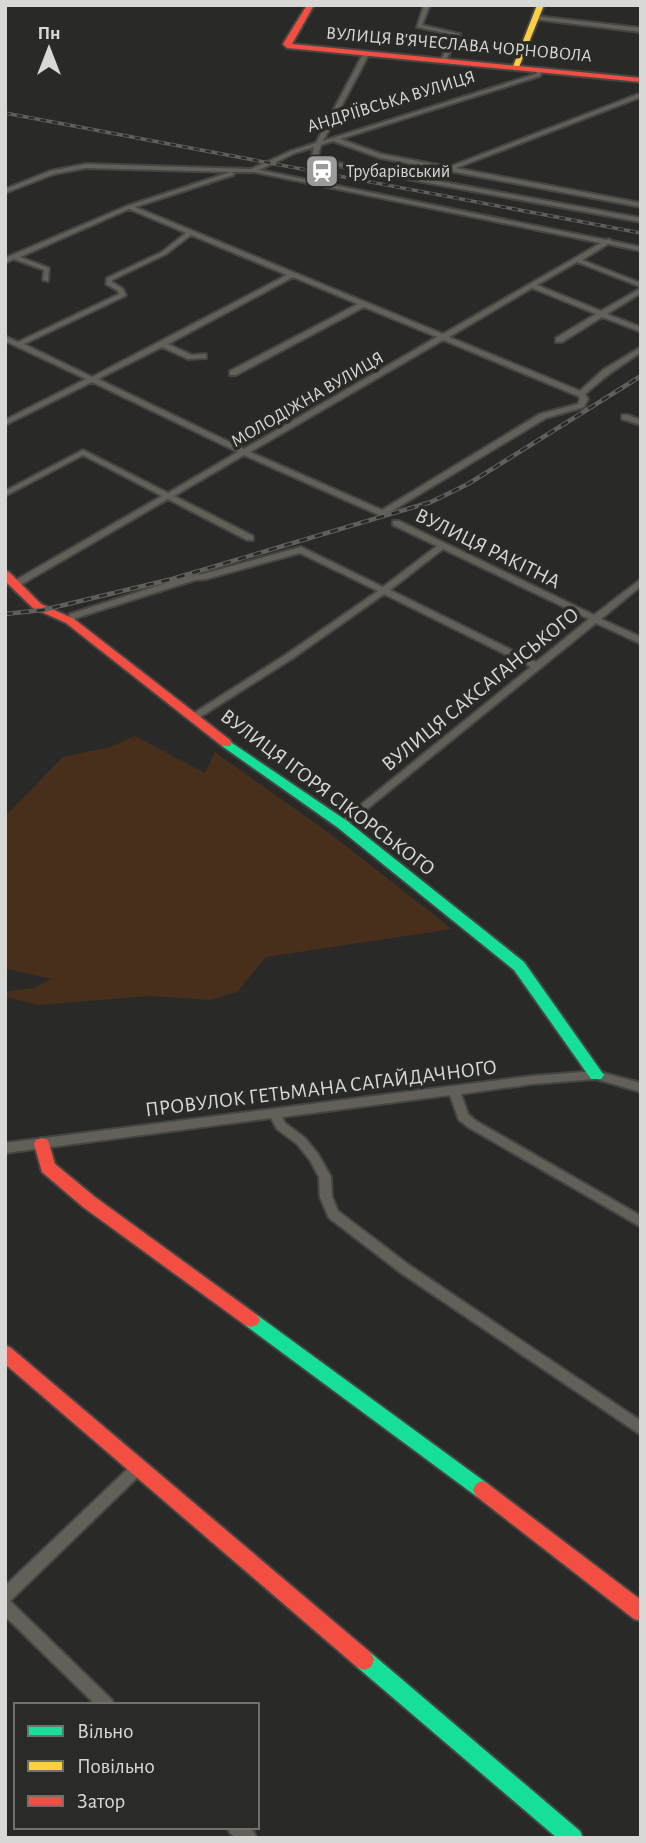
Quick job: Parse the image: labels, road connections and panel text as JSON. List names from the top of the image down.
{
  "streets": {
    "street": [
      "ВУЛИЦЯ В'ЯЧЕСЛАВА ЧОРНОВОЛА",
      "АНДРІЇВСЬКА ВУЛИЦЯ",
      "МОЛОДІЖНА ВУЛИЦЯ",
      "ВУЛИЦЯ РАКІТНА",
      "ВУЛИЦЯ САКСАГАНСЬКОГО",
      "ВУЛИЦЯ ІГОРЯ СІКОРСЬКОГО",
      "ПРОВУЛОК ГЕТЬМАНА САГАЙДАЧНОГО"
    ]
  },
  "crossings": [
    ["ВУЛИЦЯ В'ЯЧЕСЛАВА ЧОРНОВОЛА", "АНДРІЇВСЬКА ВУЛИЦЯ"],
    ["МОЛОДІЖНА ВУЛИЦЯ", "ВУЛИЦЯ ІГОРЯ СІКОРСЬКОГО"],
    ["ВУЛИЦЯ РАКІТНА", "ВУЛИЦЯ САКСАГАНСЬКОГО"],
    ["ВУЛИЦЯ САКСАГАНСЬКОГО", "ВУЛИЦЯ ІГОРЯ СІКОРСЬКОГО"],
    ["ВУЛИЦЯ ІГОРЯ СІКОРСЬКОГО", "ПРОВУЛОК ГЕТЬМАНА САГАЙДАЧНОГО"]
  ],
  "places": {
    "station": ["Трубарівський"]
  },
  "legend": ["Вільно", "Повільно", "Затор"],
  "north": "top"
}
